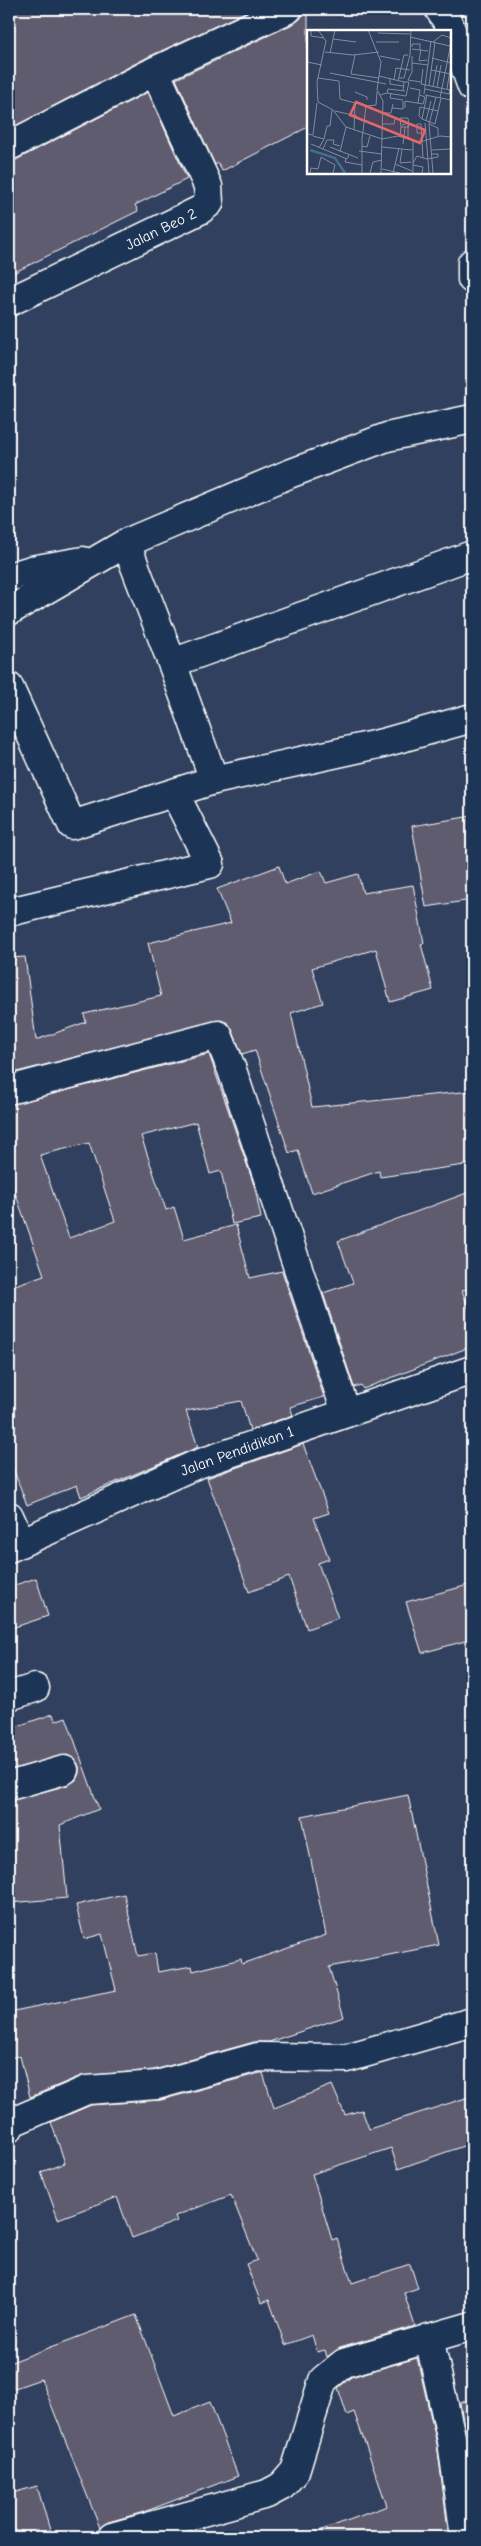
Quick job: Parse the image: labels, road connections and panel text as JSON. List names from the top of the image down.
{
  "streets": {
    "street": ["Jalan Beo 2", "Jalan Pendidikan 1"]
  }
}
